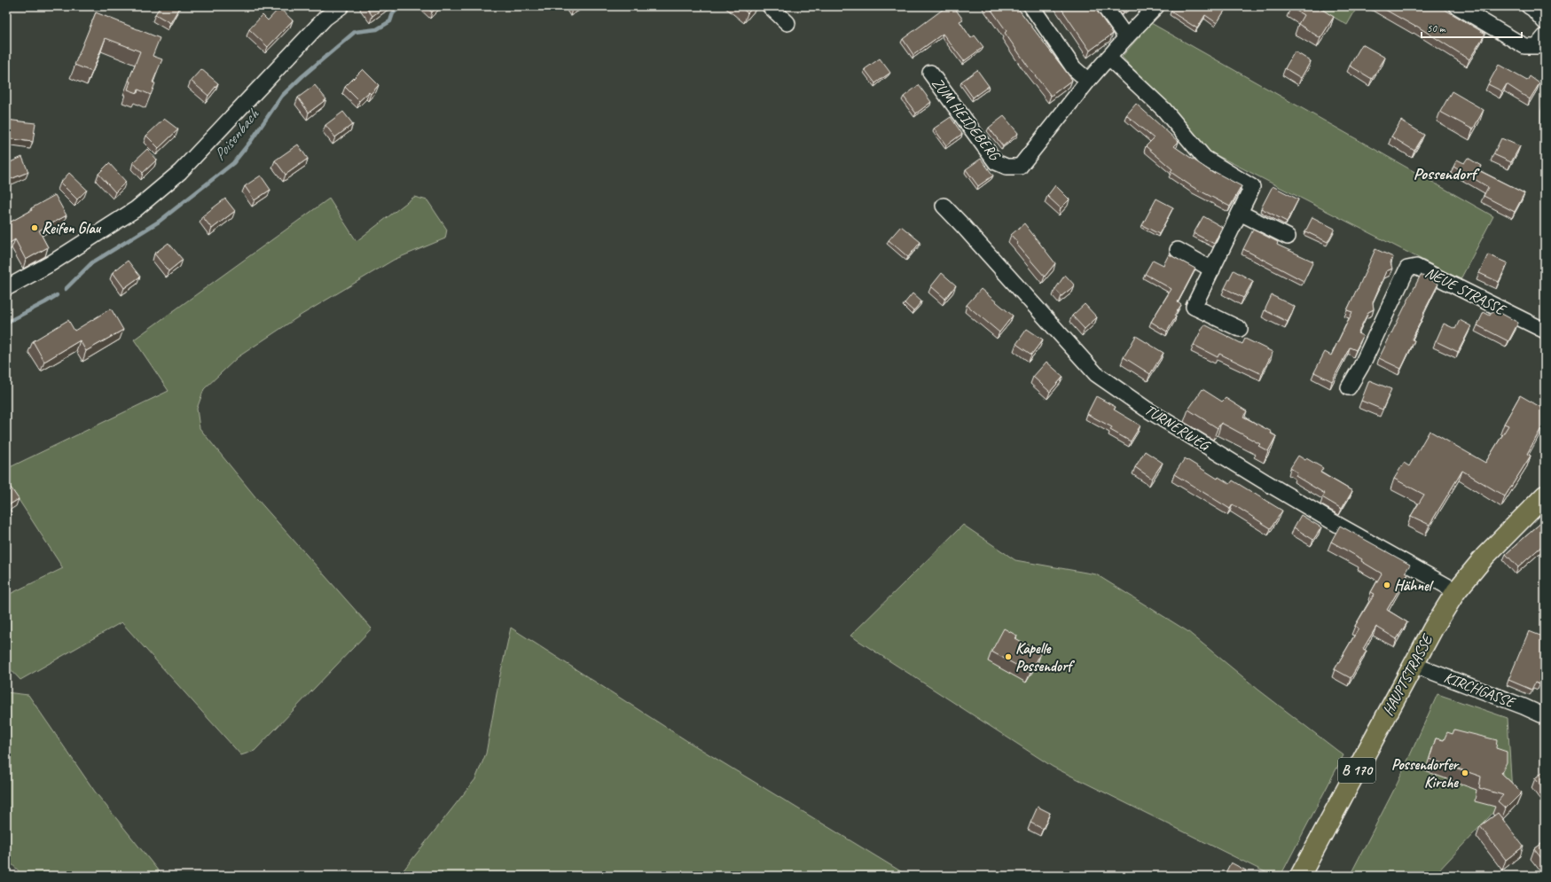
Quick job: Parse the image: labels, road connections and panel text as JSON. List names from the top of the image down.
{
  "streets": {
    "main road": ["HAUPTSTRASSE", "B 170"],
    "street": [
      "ZUM HEIDEBERG",
      "NEUE STRASSE",
      "TURNERWEG",
      "KIRCHGASSE"
    ]
  },
  "crossings": [
    ["TURNERWEG", "HAUPTSTRASSE"],
    ["HAUPTSTRASSE", "KIRCHGASSE"]
  ],
  "districts": ["Possendorf"],
  "water": ["Poisenbach"],
  "places": [
    "Reifen Glau",
    "Hähnel",
    "Kapelle Possendorf",
    "Possendorfer Kirche"
  ],
  "scale_bar": "50 m"
}
